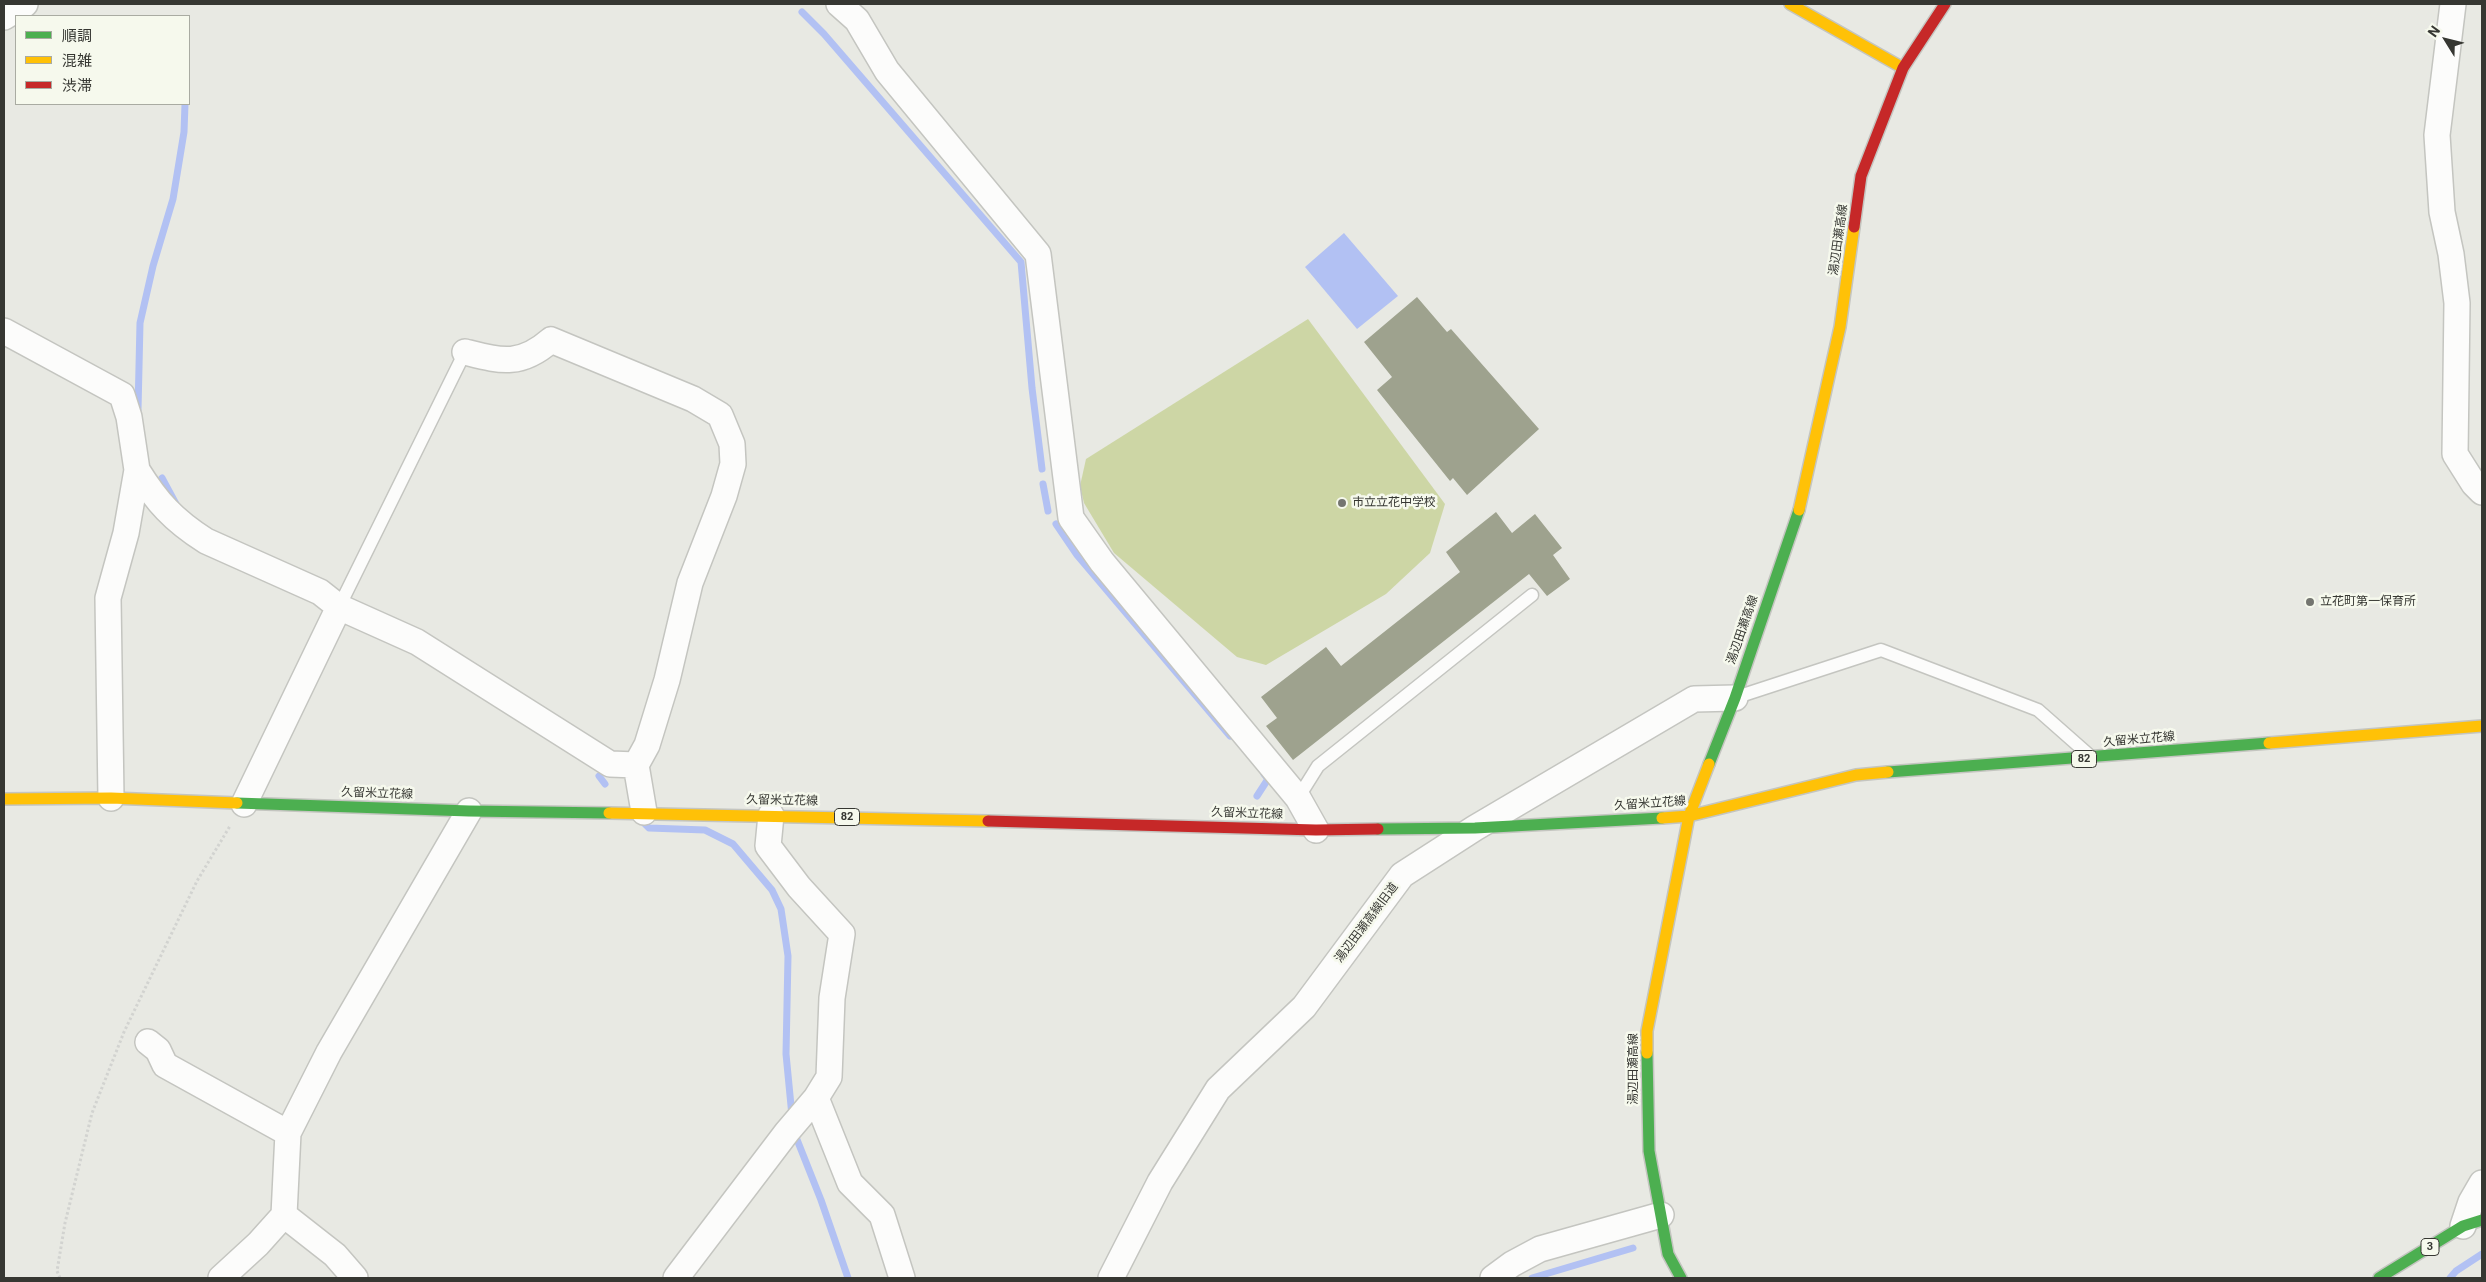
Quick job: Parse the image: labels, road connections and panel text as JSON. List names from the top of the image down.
{
  "streets": {
    "main road": [
      "湯辺田瀬高線",
      "久留米立花線",
      "82",
      "3"
    ],
    "street": ["湯辺田瀬高線旧道"]
  },
  "crossings": [
    ["湯辺田瀬高線", "久留米立花線"],
    ["湯辺田瀬高線", "湯辺田瀬高線旧道"],
    ["久留米立花線", "湯辺田瀬高線旧道"]
  ],
  "places": ["市立立花中学校", "立花町第一保育所"],
  "legend": ["順調", "混雑", "渋滞"],
  "north": "top left"
}
